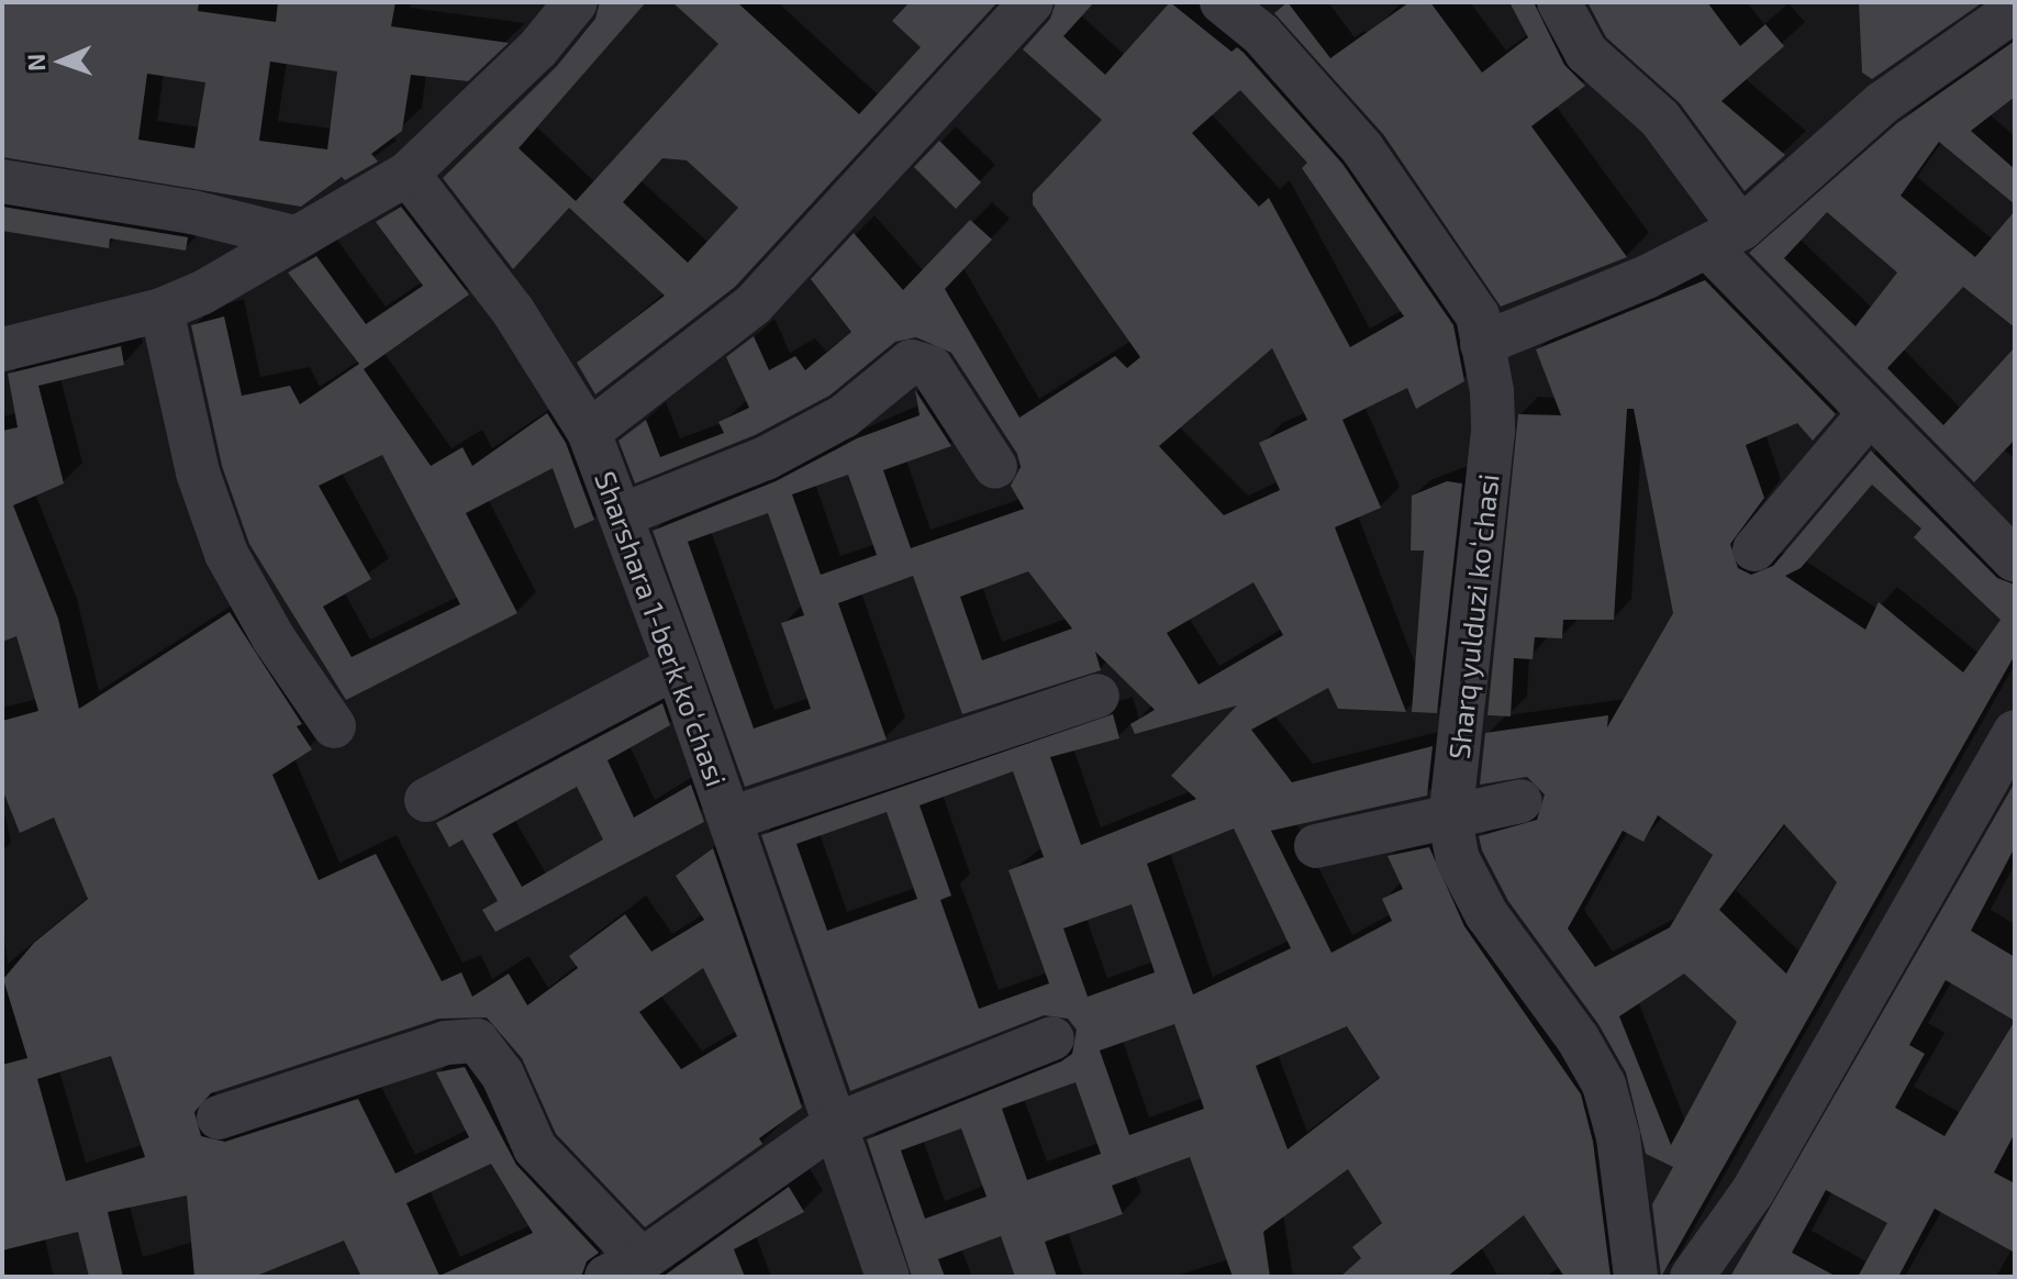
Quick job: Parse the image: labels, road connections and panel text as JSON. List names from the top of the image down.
{
  "streets": {
    "street": ["Sharq yulduzi koʻchasi", "Sharshara 1-berk koʻchasi"]
  },
  "north": "left"
}
